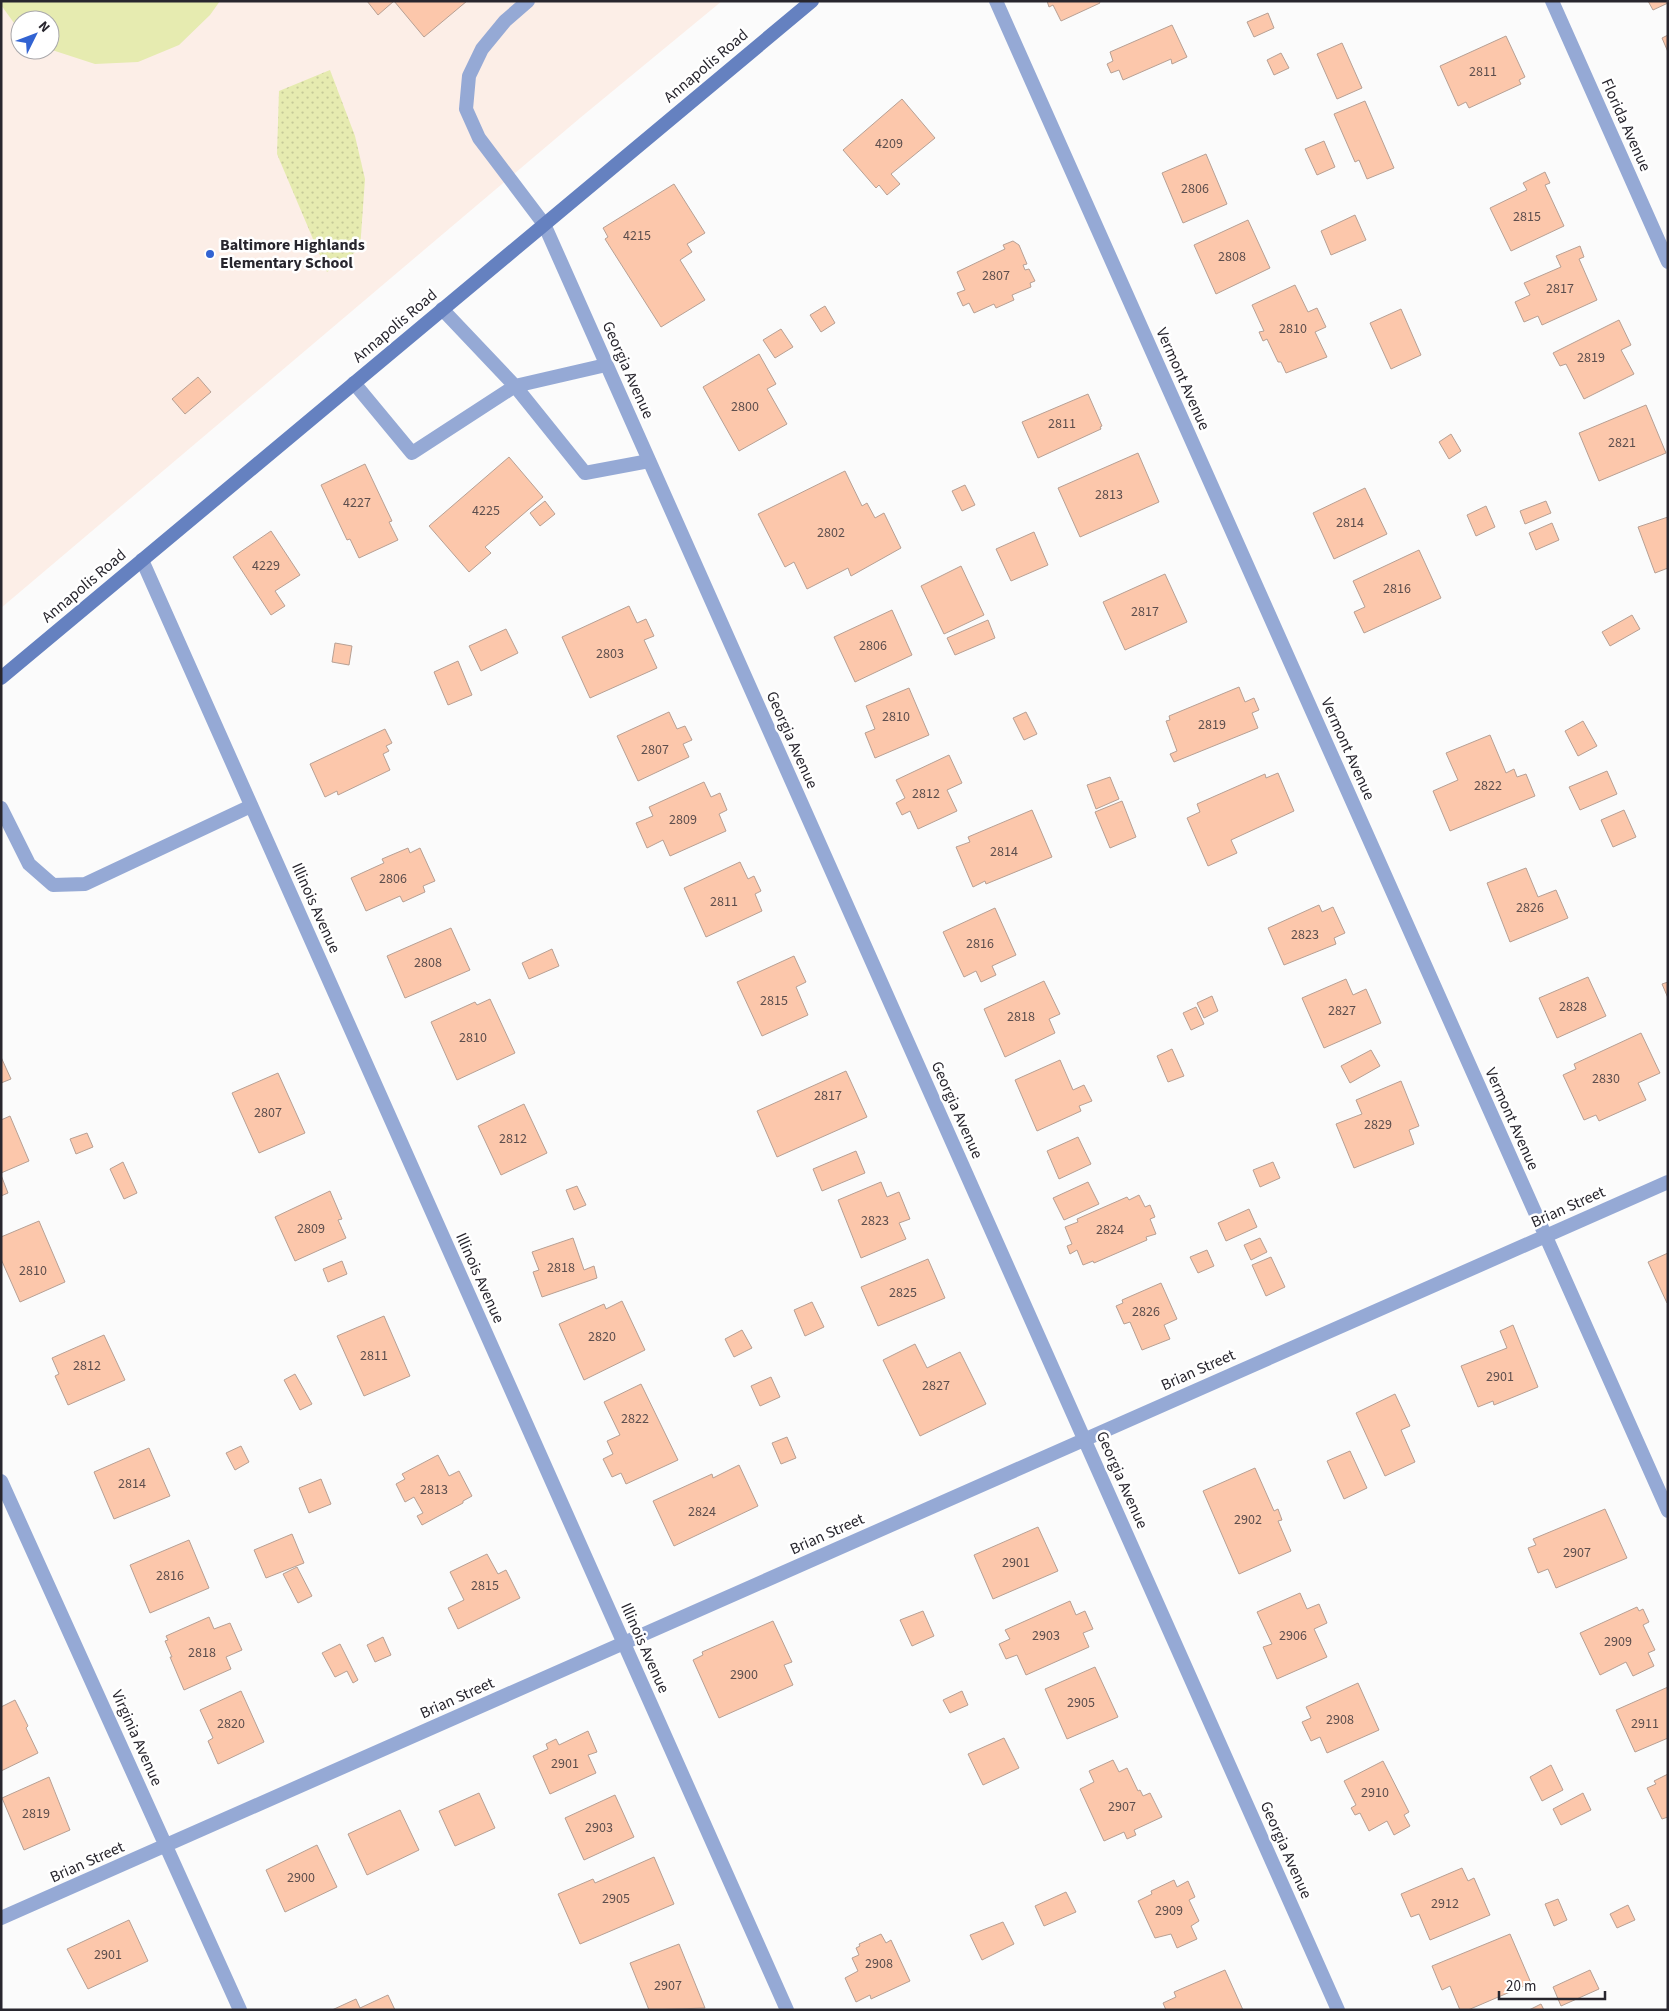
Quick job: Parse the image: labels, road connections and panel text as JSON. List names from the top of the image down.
{
  "streets": {
    "main road": ["Annapolis Road"],
    "street": [
      "Florida Avenue",
      "Georgia Avenue",
      "Vermont Avenue",
      "Illinois Avenue",
      "Brian Street",
      "Virginia Avenue"
    ]
  },
  "crossings": [
    ["Annapolis Road", "Georgia Avenue"],
    ["Annapolis Road", "Illinois Avenue"],
    ["Georgia Avenue", "Brian Street"],
    ["Vermont Avenue", "Brian Street"],
    ["Illinois Avenue", "Brian Street"],
    ["Brian Street", "Virginia Avenue"]
  ],
  "places": ["Baltimore Highlands Elementary School"],
  "house_numbers": [
    "2811",
    "4209",
    "2806",
    "2815",
    "4215",
    "2808",
    "2807",
    "2817",
    "2810",
    "2819",
    "2800",
    "2811",
    "2821",
    "2813",
    "4227",
    "4225",
    "2814",
    "2802",
    "4229",
    "2816",
    "2817",
    "2806",
    "2803",
    "2810",
    "2819",
    "2807",
    "2822",
    "2812",
    "2809",
    "2814",
    "2806",
    "2811",
    "2826",
    "2823",
    "2816",
    "2808",
    "2815",
    "2828",
    "2827",
    "2818",
    "2810",
    "2830",
    "2817",
    "2807",
    "2829",
    "2812",
    "2823",
    "2809",
    "2824",
    "2818",
    "2810",
    "2825",
    "2826",
    "2820",
    "2811",
    "2812",
    "2901",
    "2827",
    "2822",
    "2814",
    "2813",
    "2824",
    "2902",
    "2907",
    "2901",
    "2816",
    "2815",
    "2903",
    "2906",
    "2909",
    "2818",
    "2900",
    "2905",
    "2908",
    "2820",
    "2911",
    "2901",
    "2910",
    "2907",
    "2819",
    "2903",
    "2900",
    "2905",
    "2912",
    "2909",
    "2901",
    "2908",
    "2907"
  ],
  "scale_bar": "20 m",
  "north": "top right"
}
